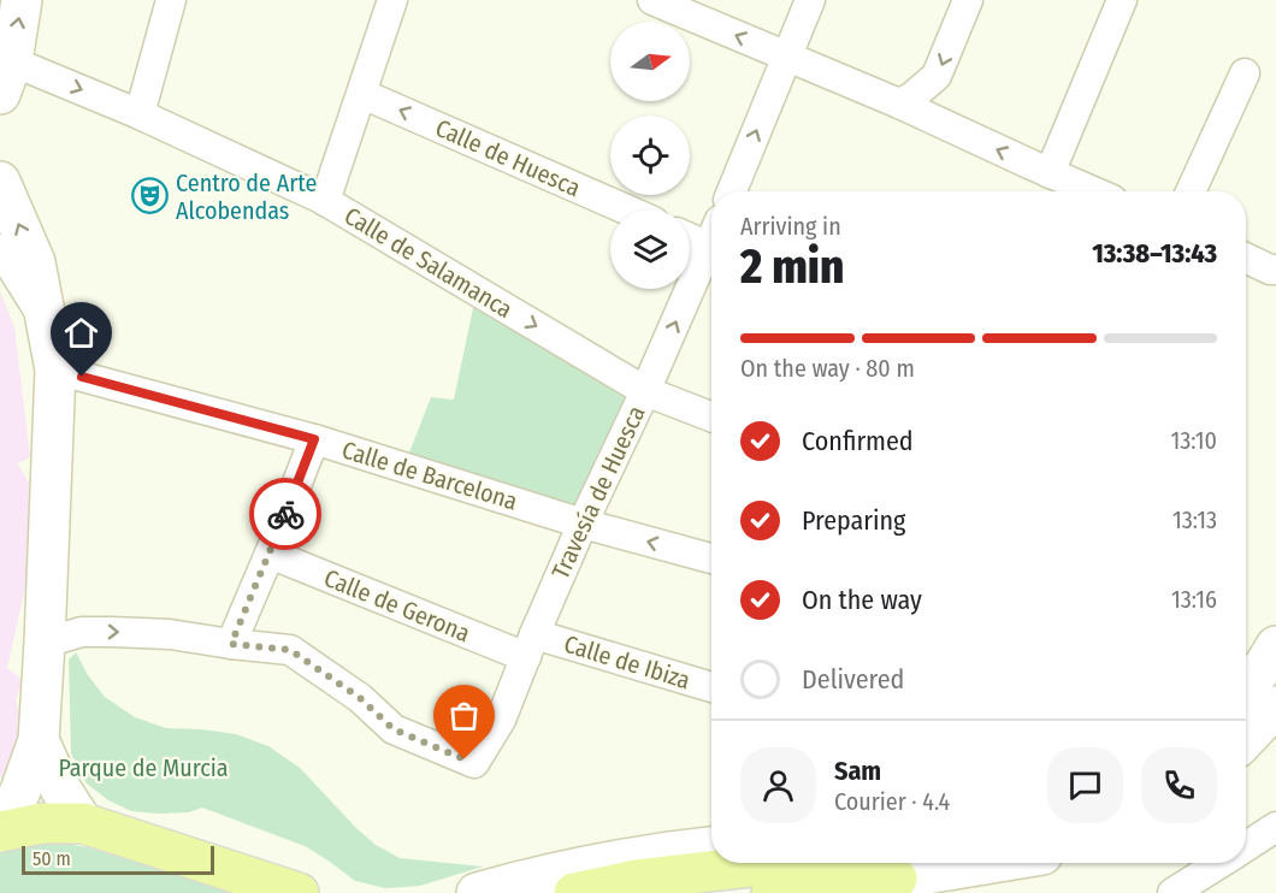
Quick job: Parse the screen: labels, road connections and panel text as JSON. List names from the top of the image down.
{
  "streets": {
    "street": [
      "Calle de Huesca",
      "Calle de Salamanca",
      "Calle de Barcelona",
      "Travesía de Huesca",
      "Calle de Gerona",
      "Calle de Ibiza"
    ]
  },
  "crossings": [
    ["Calle de Salamanca", "Travesía de Huesca"],
    ["Calle de Barcelona", "Travesía de Huesca"],
    ["Travesía de Huesca", "Calle de Gerona"],
    ["Travesía de Huesca", "Calle de Ibiza"],
    ["Calle de Gerona", "Calle de Ibiza"]
  ],
  "one_way": ["Calle de Huesca", "Calle de Salamanca"],
  "parks": ["Parque de Murcia"],
  "places": {
    "theatre": ["Centro de Arte Alcobendas"]
  },
  "scale_bar": "50 m",
  "north": "right",
  "page": {
    "heading": ["2 min", "Arriving in", "13:38–13:43"],
    "panel": ["Sam", "Courier · 4.4"],
    "bar": "On the way · 80 m",
    "list": [
      ["Confirmed", "13:10"],
      ["Preparing", "13:13"],
      ["On the way", "13:16"],
      "Delivered"
    ],
    "scale": "50 m"
  }
}
